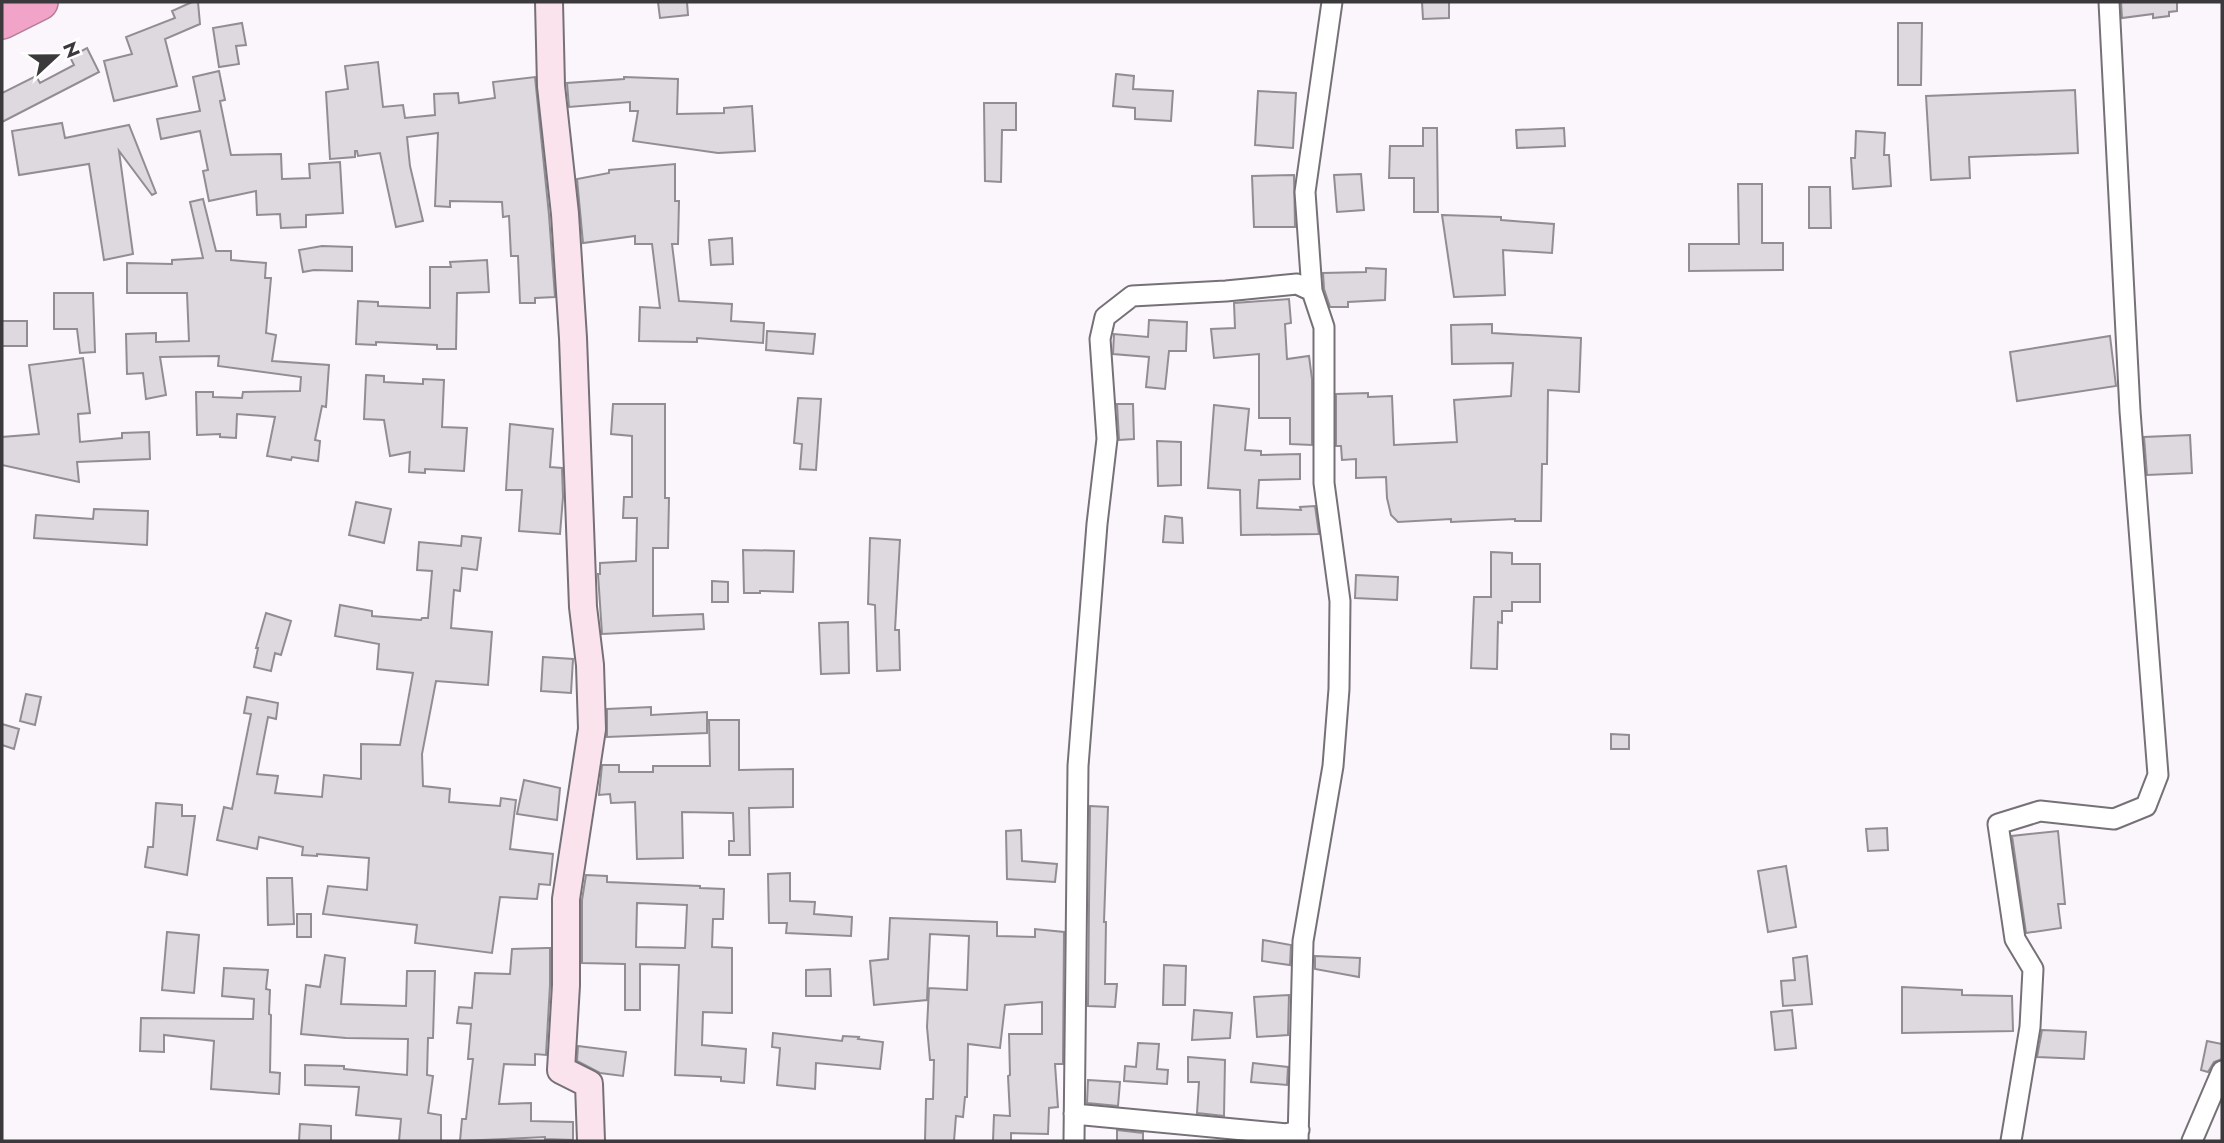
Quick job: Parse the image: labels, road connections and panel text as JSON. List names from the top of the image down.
{
  "north": "right"
}
